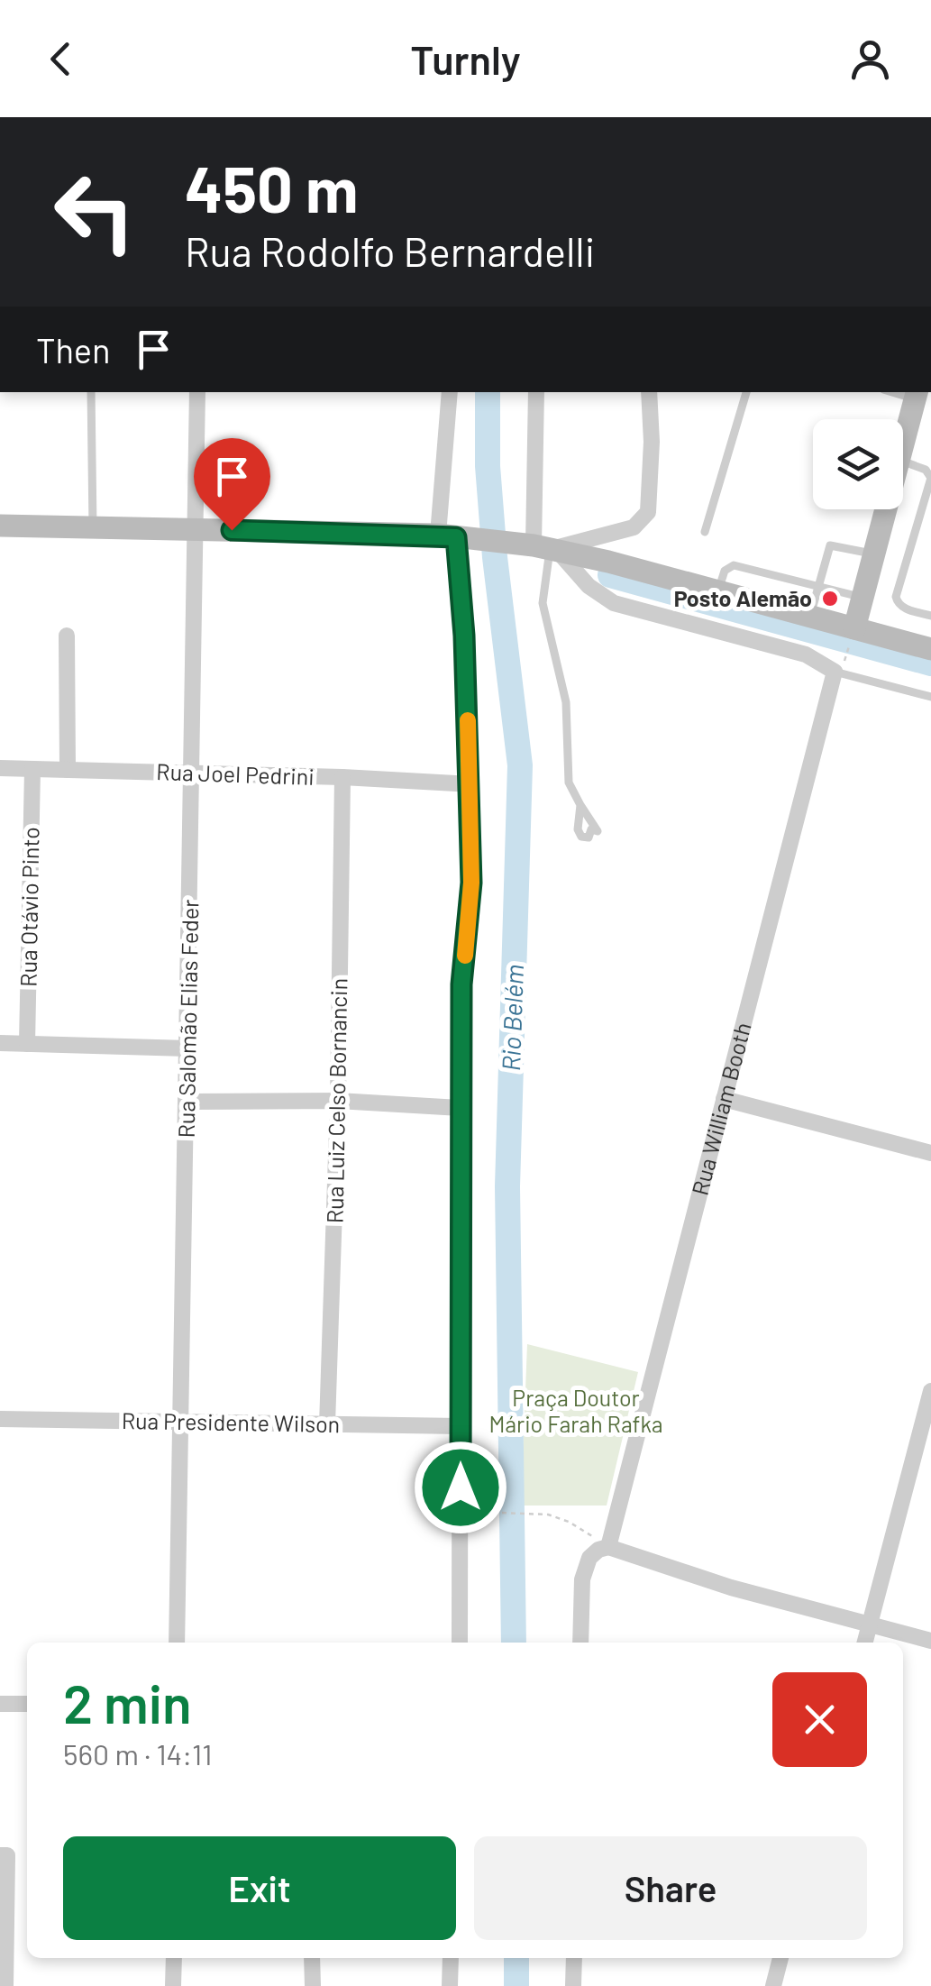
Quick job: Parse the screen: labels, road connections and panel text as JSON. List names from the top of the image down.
{
  "streets": {
    "street": [
      "Rua Joel Pedrini",
      "Rua Otávio Pinto",
      "Rua Salomão Elias Feder",
      "Rua Luiz Celso Bornancin",
      "Rua William Booth",
      "Rua Presidente Wilson"
    ]
  },
  "crossings": [
    ["Rua Joel Pedrini", "Rua Otávio Pinto"],
    ["Rua Joel Pedrini", "Rua Salomão Elias Feder"],
    ["Rua Joel Pedrini", "Rua Luiz Celso Bornancin"],
    ["Rua Salomão Elias Feder", "Rua Presidente Wilson"],
    ["Rua Luiz Celso Bornancin", "Rua Presidente Wilson"]
  ],
  "water": ["Rio Belém"],
  "parks": ["Praça Doutor Mário Farah Rafka"],
  "places": ["Posto Alemão"],
  "page": {
    "header": "Turnly",
    "turn": ["450 m", "Rua Rodolfo Bernardelli"],
    "then": "Then",
    "heading": ["2 min", "560 m · 14:11"],
    "buttons": ["Exit", "Share"]
  }
}
